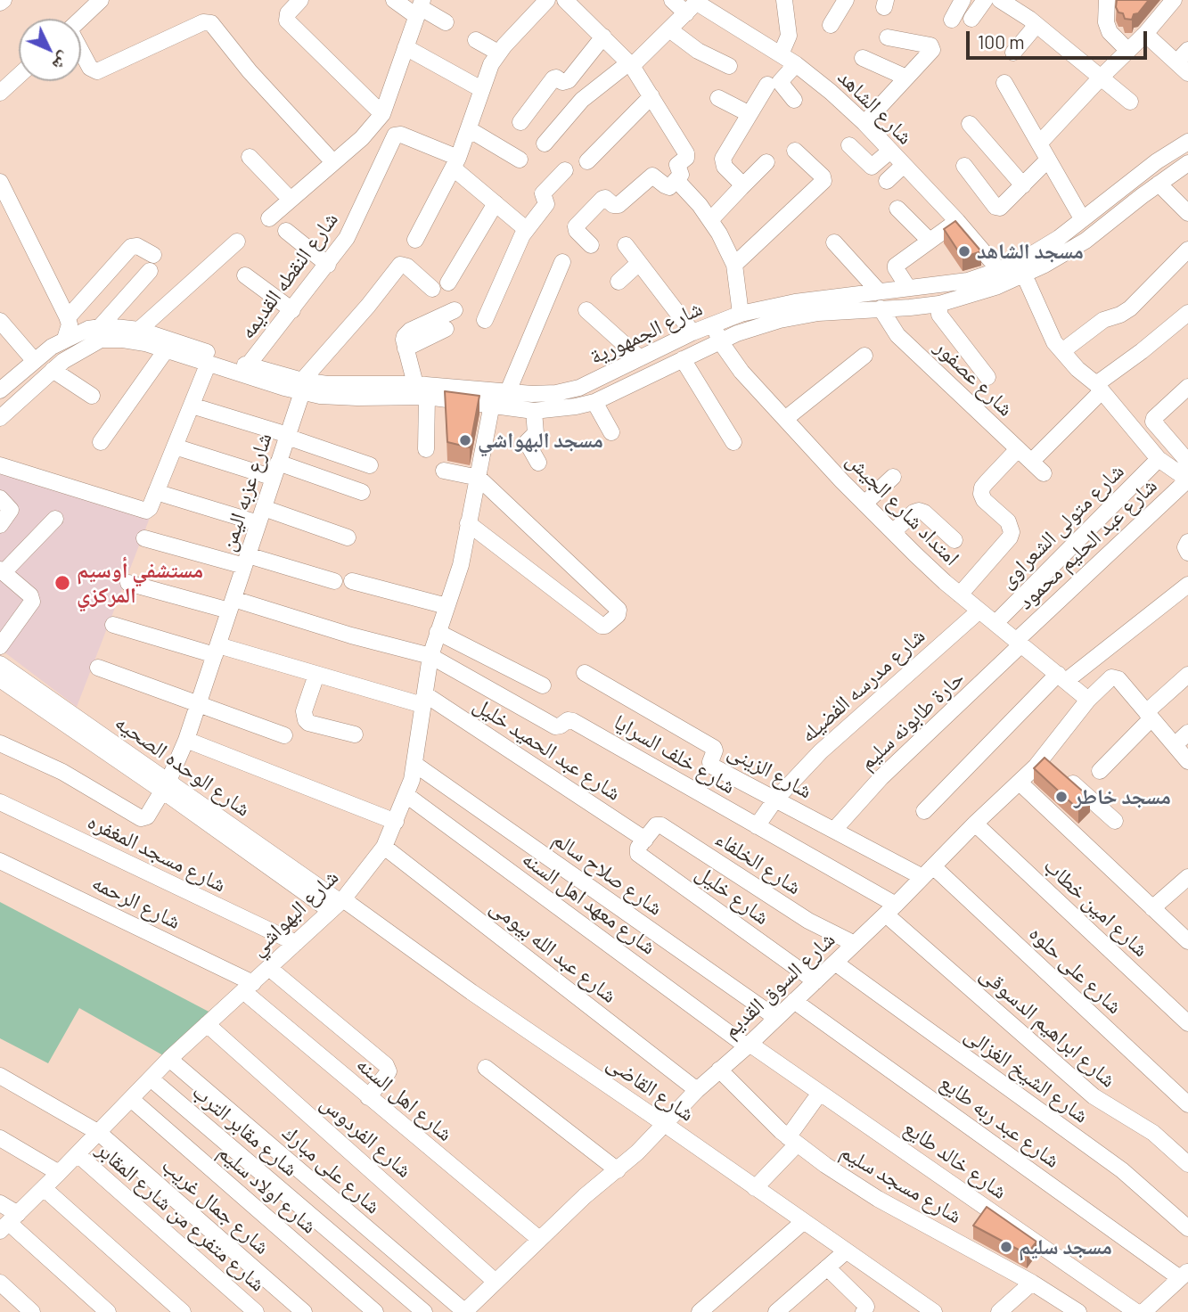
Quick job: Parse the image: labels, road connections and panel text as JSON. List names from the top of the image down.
{
  "streets": {
    "street": [
      "شارع الشاهد",
      "شارع النقطه القديمه",
      "شارع الجمهورية",
      "شارع عصفور",
      "شارع عزبه اليمن",
      "امتداد شارع الجيش",
      "شارع متولى الشعراوى",
      "شارع عبد الحليم محمود",
      "شارع مدرسه الفضيله",
      "حارة طابونه سليم",
      "شارع عبد الحميد خليل",
      "شارع خلف السرايا",
      "شارع الوحده الصحيه",
      "شارع الزينى",
      "شارع مسجد المغفره",
      "شارع الخلفاء",
      "شارع صلاح سالم",
      "شارع خليل",
      "شارع الرحمه",
      "شارع معهد اهل السنه",
      "شارع امين خطاب",
      "شارع البهواشي",
      "شارع عبد الله بيومى",
      "شارع على حلوه",
      "شارع السوق القديم",
      "شارع ابراهيم الدسوقى",
      "شارع الشيخ الغزالى",
      "شارع القاضى",
      "شارع اهل السنه",
      "شارع عبد ربه طايع",
      "شارع مقابر الترب",
      "شارع الفردوس",
      "شارع خالد طايع",
      "شارع على مبارك",
      "شارع مسجد سليم",
      "شارع اولاد سليم",
      "شارع جمال غريب",
      "شارع متفرع من شارع المقابر"
    ]
  },
  "crossings": [
    ["شارع الشاهد", "شارع الجمهورية"],
    ["شارع النقطه القديمه", "شارع الجمهورية"],
    ["شارع الجمهورية", "شارع عصفور"],
    ["شارع الجمهورية", "شارع عزبه اليمن"],
    ["شارع الجمهورية", "امتداد شارع الجيش"],
    ["شارع الجمهورية", "شارع البهواشي"],
    ["شارع عزبه اليمن", "شارع عبد الحميد خليل"],
    ["شارع عزبه اليمن", "شارع خلف السرايا"],
    ["شارع عزبه اليمن", "شارع الوحده الصحيه"],
    ["امتداد شارع الجيش", "شارع متولى الشعراوى"],
    ["امتداد شارع الجيش", "شارع عبد الحليم محمود"],
    ["امتداد شارع الجيش", "شارع مدرسه الفضيله"],
    ["امتداد شارع الجيش", "حارة طابونه سليم"],
    ["امتداد شارع الجيش", "شارع السوق القديم"],
    ["شارع عبد الحليم محمود", "حارة طابونه سليم"],
    ["شارع مدرسه الفضيله", "شارع خلف السرايا"],
    ["شارع مدرسه الفضيله", "شارع الزينى"],
    ["حارة طابونه سليم", "شارع الزينى"],
    ["شارع عبد الحميد خليل", "شارع الخلفاء"],
    ["شارع عبد الحميد خليل", "شارع خليل"],
    ["شارع عبد الحميد خليل", "شارع البهواشي"],
    ["شارع خلف السرايا", "شارع البهواشي"],
    ["شارع خلف السرايا", "شارع السوق القديم"],
    ["شارع خلف السرايا", "شارع ابراهيم الدسوقى"],
    ["شارع الوحده الصحيه", "شارع البهواشي"],
    ["شارع الوحده الصحيه", "شارع القاضى"],
    ["شارع الزينى", "شارع على حلوه"],
    ["شارع الزينى", "شارع السوق القديم"],
    ["شارع مسجد المغفره", "شارع البهواشي"],
    ["شارع الخلفاء", "شارع خليل"],
    ["شارع الخلفاء", "شارع السوق القديم"],
    ["شارع صلاح سالم", "شارع البهواشي"],
    ["شارع صلاح سالم", "شارع السوق القديم"],
    ["شارع خليل", "شارع السوق القديم"],
    ["شارع الرحمه", "شارع البهواشي"],
    ["شارع الرحمه", "شارع اهل السنه"],
    ["شارع معهد اهل السنه", "شارع البهواشي"],
    ["شارع معهد اهل السنه", "شارع السوق القديم"],
    ["شارع معهد اهل السنه", "شارع خالد طايع"],
    ["شارع امين خطاب", "شارع السوق القديم"],
    ["شارع البهواشي", "شارع عبد الله بيومى"],
    ["شارع البهواشي", "شارع القاضى"],
    ["شارع البهواشي", "شارع اهل السنه"],
    ["شارع البهواشي", "شارع مقابر الترب"],
    ["شارع البهواشي", "شارع الفردوس"],
    ["شارع البهواشي", "شارع على مبارك"],
    ["شارع البهواشي", "شارع اولاد سليم"],
    ["شارع البهواشي", "شارع جمال غريب"],
    ["شارع البهواشي", "شارع متفرع من شارع المقابر"],
    ["شارع عبد الله بيومى", "شارع السوق القديم"],
    ["شارع على حلوه", "شارع السوق القديم"],
    ["شارع السوق القديم", "شارع ابراهيم الدسوقى"],
    ["شارع السوق القديم", "شارع الشيخ الغزالى"],
    ["شارع السوق القديم", "شارع القاضى"],
    ["شارع السوق القديم", "شارع اهل السنه"],
    ["شارع السوق القديم", "شارع عبد ربه طايع"],
    ["شارع السوق القديم", "شارع الفردوس"],
    ["شارع السوق القديم", "شارع خالد طايع"],
    ["شارع السوق القديم", "شارع على مبارك"],
    ["شارع السوق القديم", "شارع مسجد سليم"]
  ],
  "places": [
    "مسجد الشاهد",
    "مسجد البهواشي",
    "مستشفي أوسيم المركزي",
    "مسجد خاطر",
    "مسجد سليم"
  ],
  "scale_bar": "100 m",
  "north": "bottom right"
}
